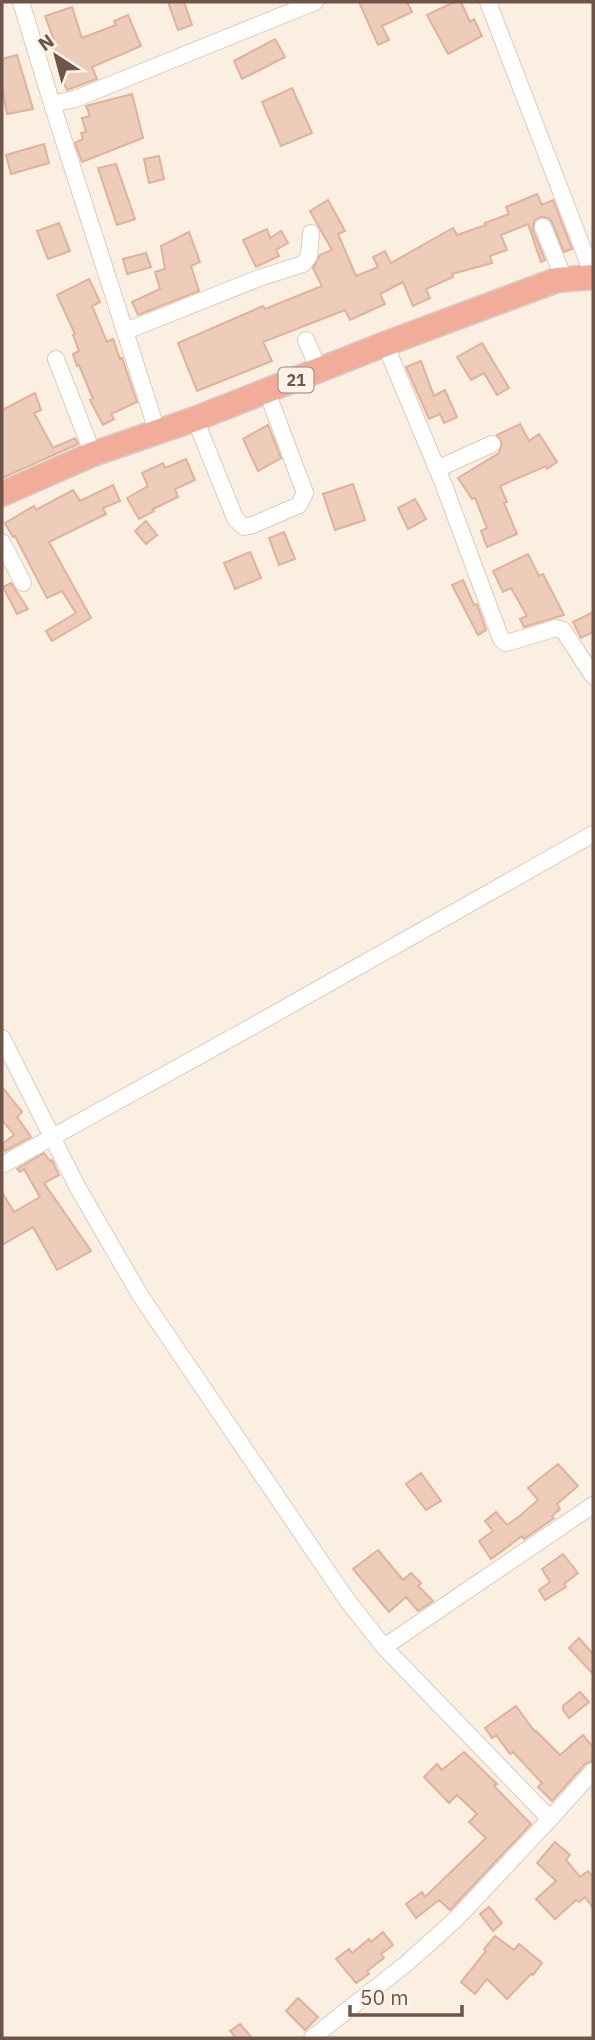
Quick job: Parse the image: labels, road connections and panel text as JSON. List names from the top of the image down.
{
  "streets": {
    "highway": ["21"]
  },
  "scale_bar": "50 m",
  "north": "top left"
}
